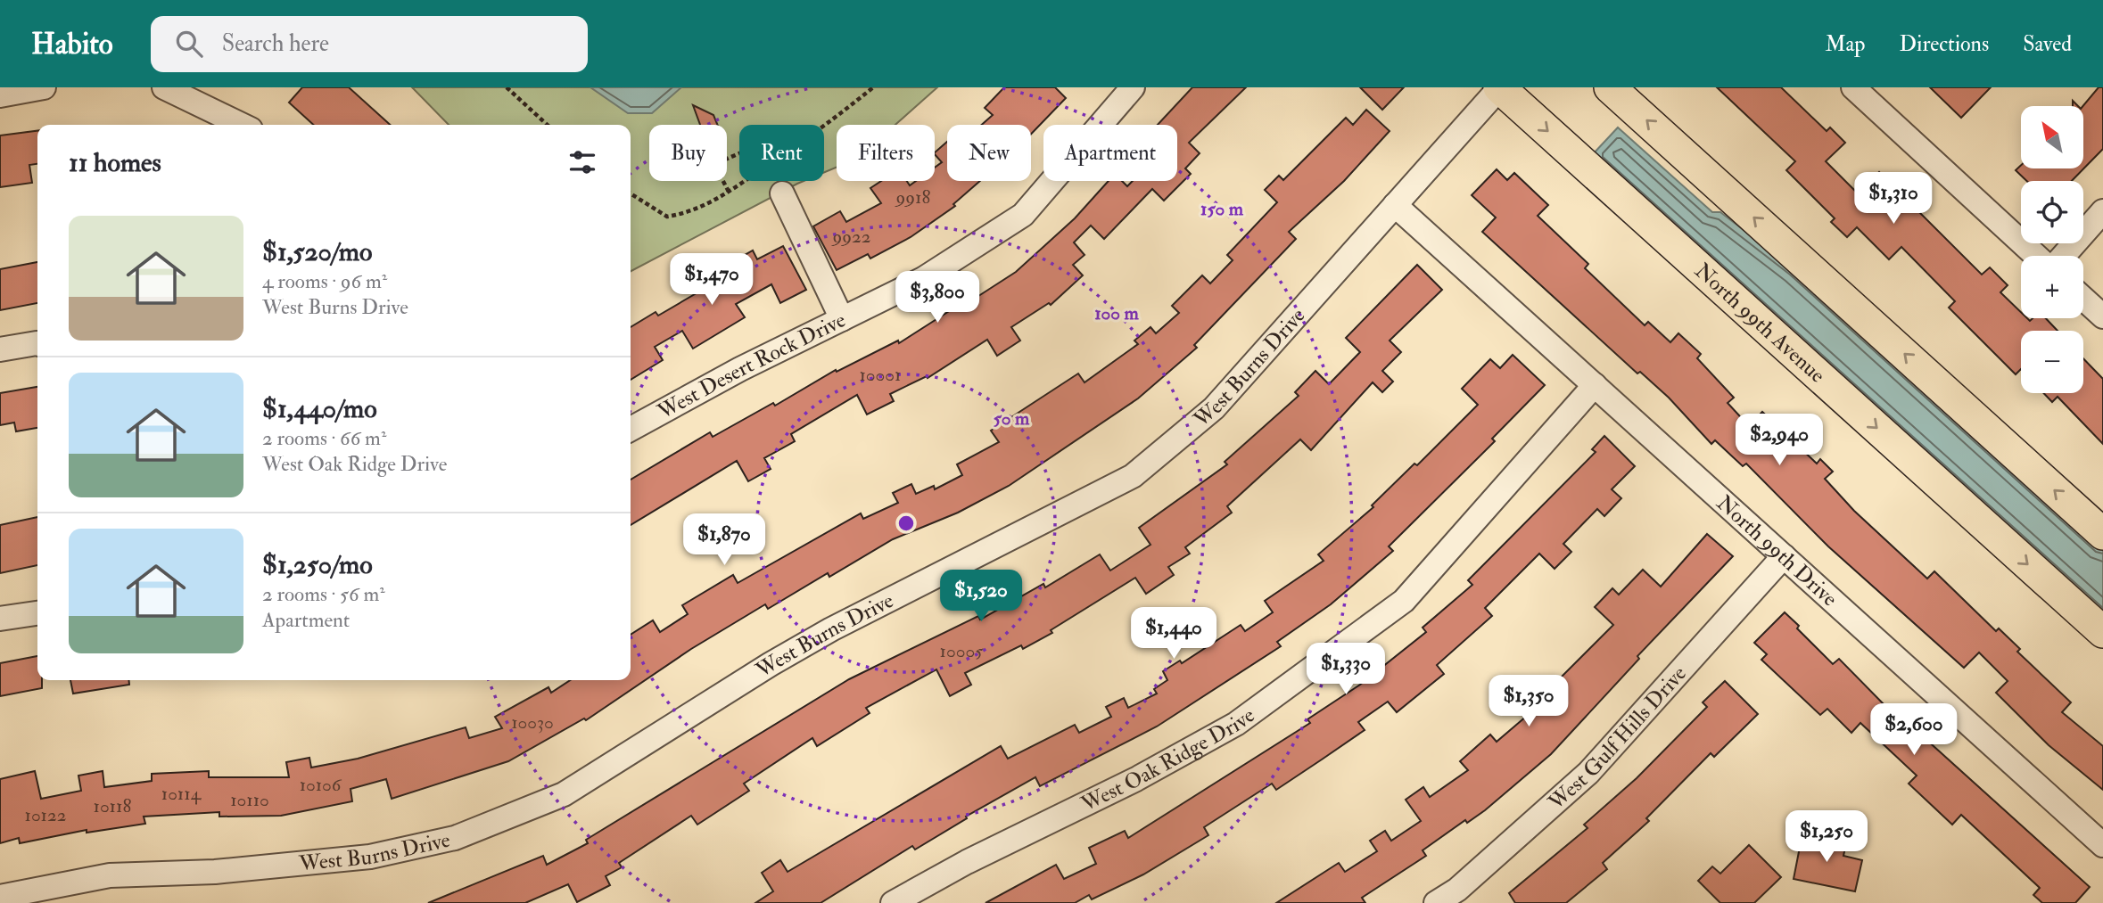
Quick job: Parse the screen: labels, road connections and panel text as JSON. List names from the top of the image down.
{
  "streets": {
    "main road": ["North 99th Avenue"],
    "street": [
      "West Desert Rock Drive",
      "West Burns Drive",
      "North 99th Drive",
      "West Gulf Hills Drive",
      "West Oak Ridge Drive"
    ]
  },
  "crossings": [
    ["North 99th Avenue", "West Burns Drive"],
    ["West Burns Drive", "North 99th Drive"],
    ["North 99th Drive", "West Gulf Hills Drive"],
    ["North 99th Drive", "West Oak Ridge Drive"]
  ],
  "house_numbers": [
    "9918",
    "9922",
    "10001",
    "10005",
    "10030",
    "10106",
    "10114",
    "10110",
    "10118",
    "10122"
  ],
  "north": "top left",
  "page": {
    "header": "Habito",
    "search": "Search here",
    "nav": ["Map", "Directions", "Saved"],
    "map_buttons": ["+", "−"],
    "chip": [
      "Buy",
      "Rent",
      "Filters",
      "New",
      "Apartment"
    ],
    "heading": "11 homes",
    "price": [
      "$1,310",
      "$1,470",
      "$3,800",
      "$2,940",
      "$1,870",
      "$1,520",
      "$1,440",
      "$1,330",
      "$1,350",
      "$2,600",
      "$1,250"
    ],
    "list": [
      {
        "name": "$1,520/mo",
        "note": "4 rooms · 96 m² · West Burns Drive"
      },
      {
        "name": "$1,440/mo",
        "note": "2 rooms · 66 m² · West Oak Ridge Drive"
      },
      {
        "name": "$1,250/mo",
        "note": "2 rooms · 56 m² · Apartment"
      }
    ]
  },
  "rings": ["150 m", "100 m", "50 m"]
}
